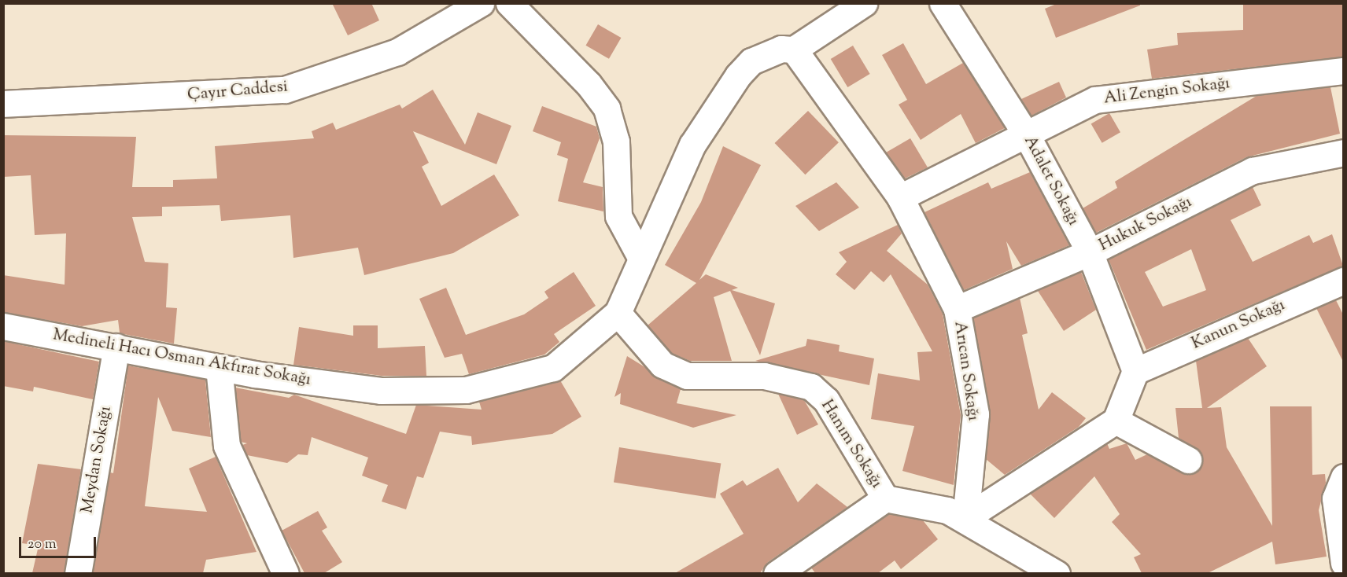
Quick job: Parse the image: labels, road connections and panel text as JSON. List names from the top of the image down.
{
  "streets": {
    "street": [
      "Çayır Caddesi",
      "Ali Zengin Sokağı",
      "Adalet Sokağı",
      "Hukuk Sokağı",
      "Kanun Sokağı",
      "Medineli Hacı Osman Akfırat Sokağı",
      "Arıcan Sokağı",
      "Hanım Sokağı",
      "Meydan Sokağı"
    ]
  },
  "crossings": [
    ["Ali Zengin Sokağı", "Adalet Sokağı"],
    ["Ali Zengin Sokağı", "Arıcan Sokağı"],
    ["Adalet Sokağı", "Hukuk Sokağı"],
    ["Adalet Sokağı", "Kanun Sokağı"],
    ["Hukuk Sokağı", "Arıcan Sokağı"],
    ["Medineli Hacı Osman Akfırat Sokağı", "Arıcan Sokağı"],
    ["Medineli Hacı Osman Akfırat Sokağı", "Hanım Sokağı"],
    ["Medineli Hacı Osman Akfırat Sokağı", "Meydan Sokağı"]
  ],
  "scale_bar": "20 m"
}
